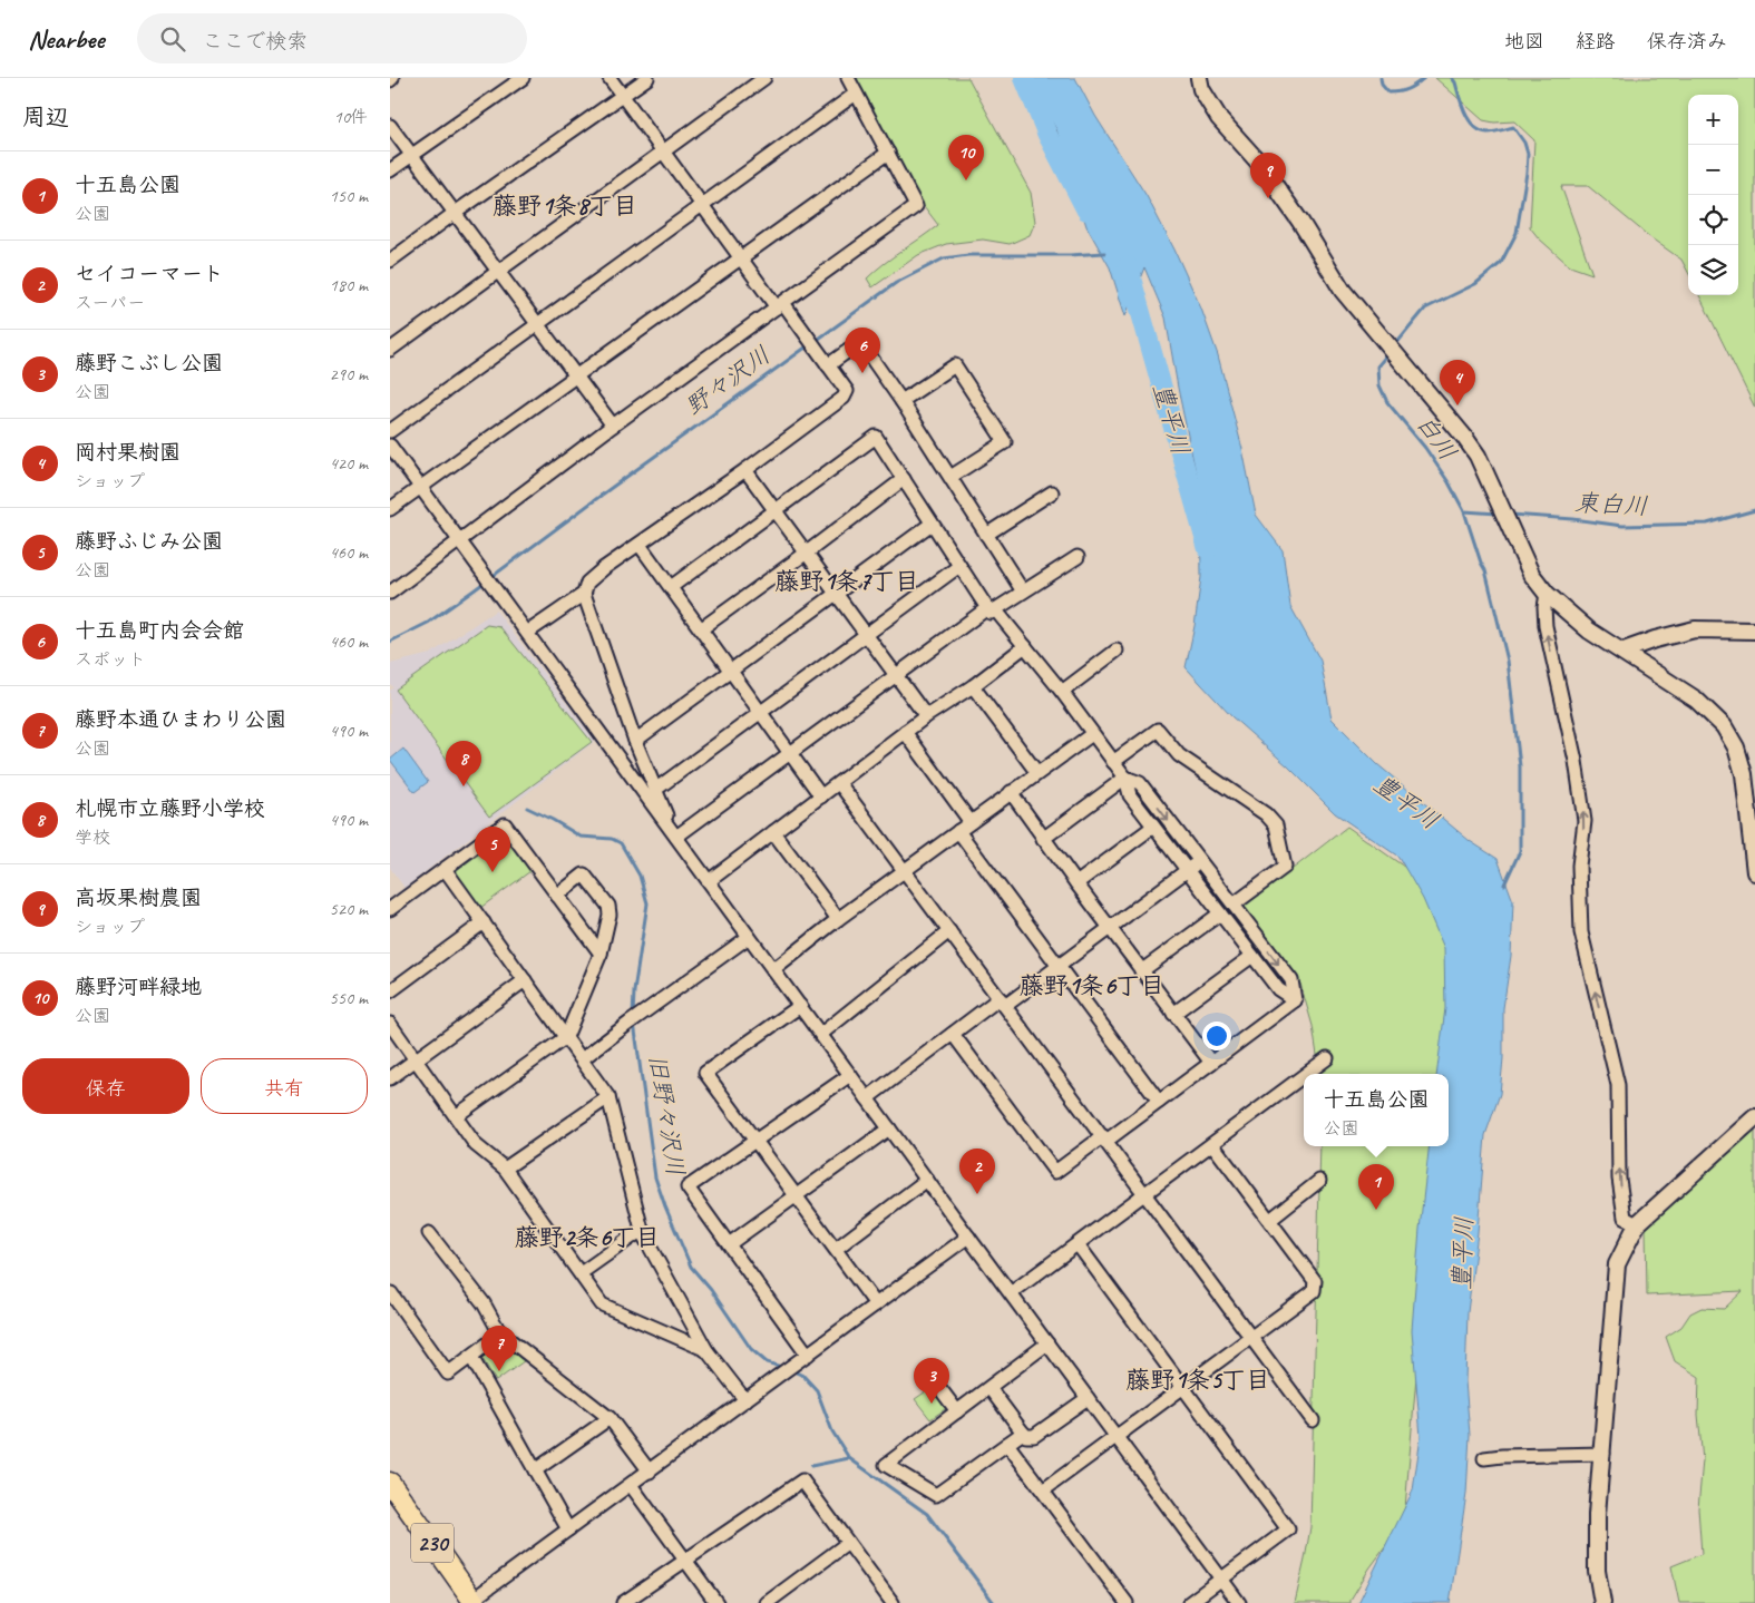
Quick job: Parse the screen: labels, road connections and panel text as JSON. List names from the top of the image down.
{
  "streets": {
    "highway": ["230"]
  },
  "districts": [
    "藤野1条8丁目",
    "藤野1条7丁目",
    "藤野1条6丁目",
    "藤野2条6丁目",
    "藤野1条5丁目"
  ],
  "water": [
    "野々沢川",
    "豊平川",
    "白川",
    "東白川",
    "旧野々沢川"
  ],
  "page": {
    "header": "Nearbee",
    "search": "ここで検索",
    "nav": ["地図", "経路", "保存済み"],
    "heading": ["周辺", "10件"],
    "map_buttons": ["+", "−"],
    "pins": [
      "10",
      "9",
      "6",
      "4",
      "8",
      "5",
      "2",
      "1",
      "7",
      "3"
    ],
    "list": [
      {
        "mark": "1",
        "name": "十五島公園",
        "note": "公園",
        "value": "150 m"
      },
      {
        "mark": "2",
        "name": "セイコーマート",
        "note": "スーパー",
        "value": "180 m"
      },
      {
        "mark": "3",
        "name": "藤野こぶし公園",
        "note": "公園",
        "value": "290 m"
      },
      {
        "mark": "4",
        "name": "岡村果樹園",
        "note": "ショップ",
        "value": "420 m"
      },
      {
        "mark": "5",
        "name": "藤野ふじみ公園",
        "note": "公園",
        "value": "460 m"
      },
      {
        "mark": "6",
        "name": "十五島町内会会館",
        "note": "スポット",
        "value": "460 m"
      },
      {
        "mark": "7",
        "name": "藤野本通ひまわり公園",
        "note": "公園",
        "value": "490 m"
      },
      {
        "mark": "8",
        "name": "札幌市立藤野小学校",
        "note": "学校",
        "value": "490 m"
      },
      {
        "mark": "9",
        "name": "高坂果樹農園",
        "note": "ショップ",
        "value": "520 m"
      },
      {
        "mark": "10",
        "name": "藤野河畔緑地",
        "note": "公園",
        "value": "550 m"
      }
    ],
    "buttons": ["保存", "共有"],
    "popup": ["十五島公園", "公園"]
  }
}
